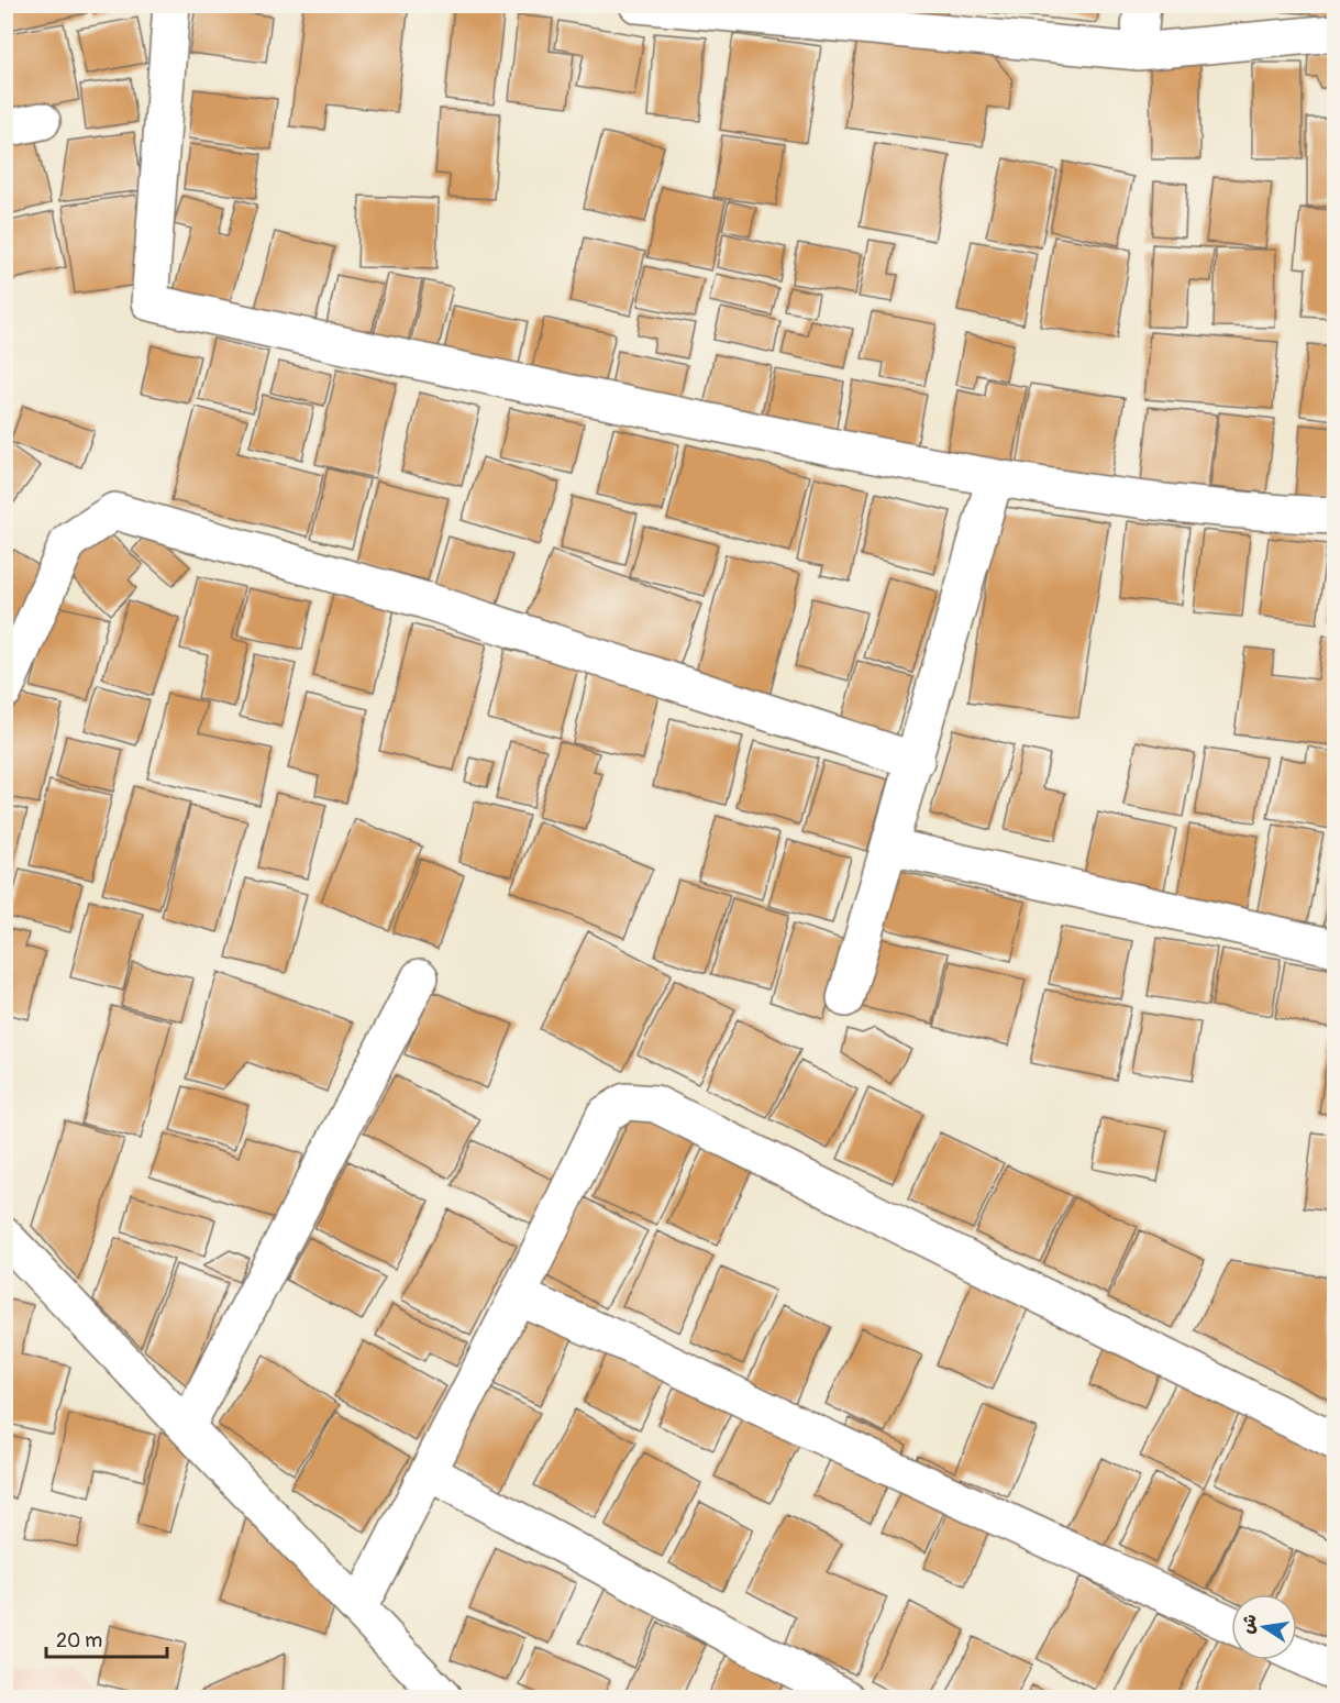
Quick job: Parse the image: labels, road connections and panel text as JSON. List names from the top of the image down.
{
  "scale_bar": "20 m",
  "north": "left"
}
